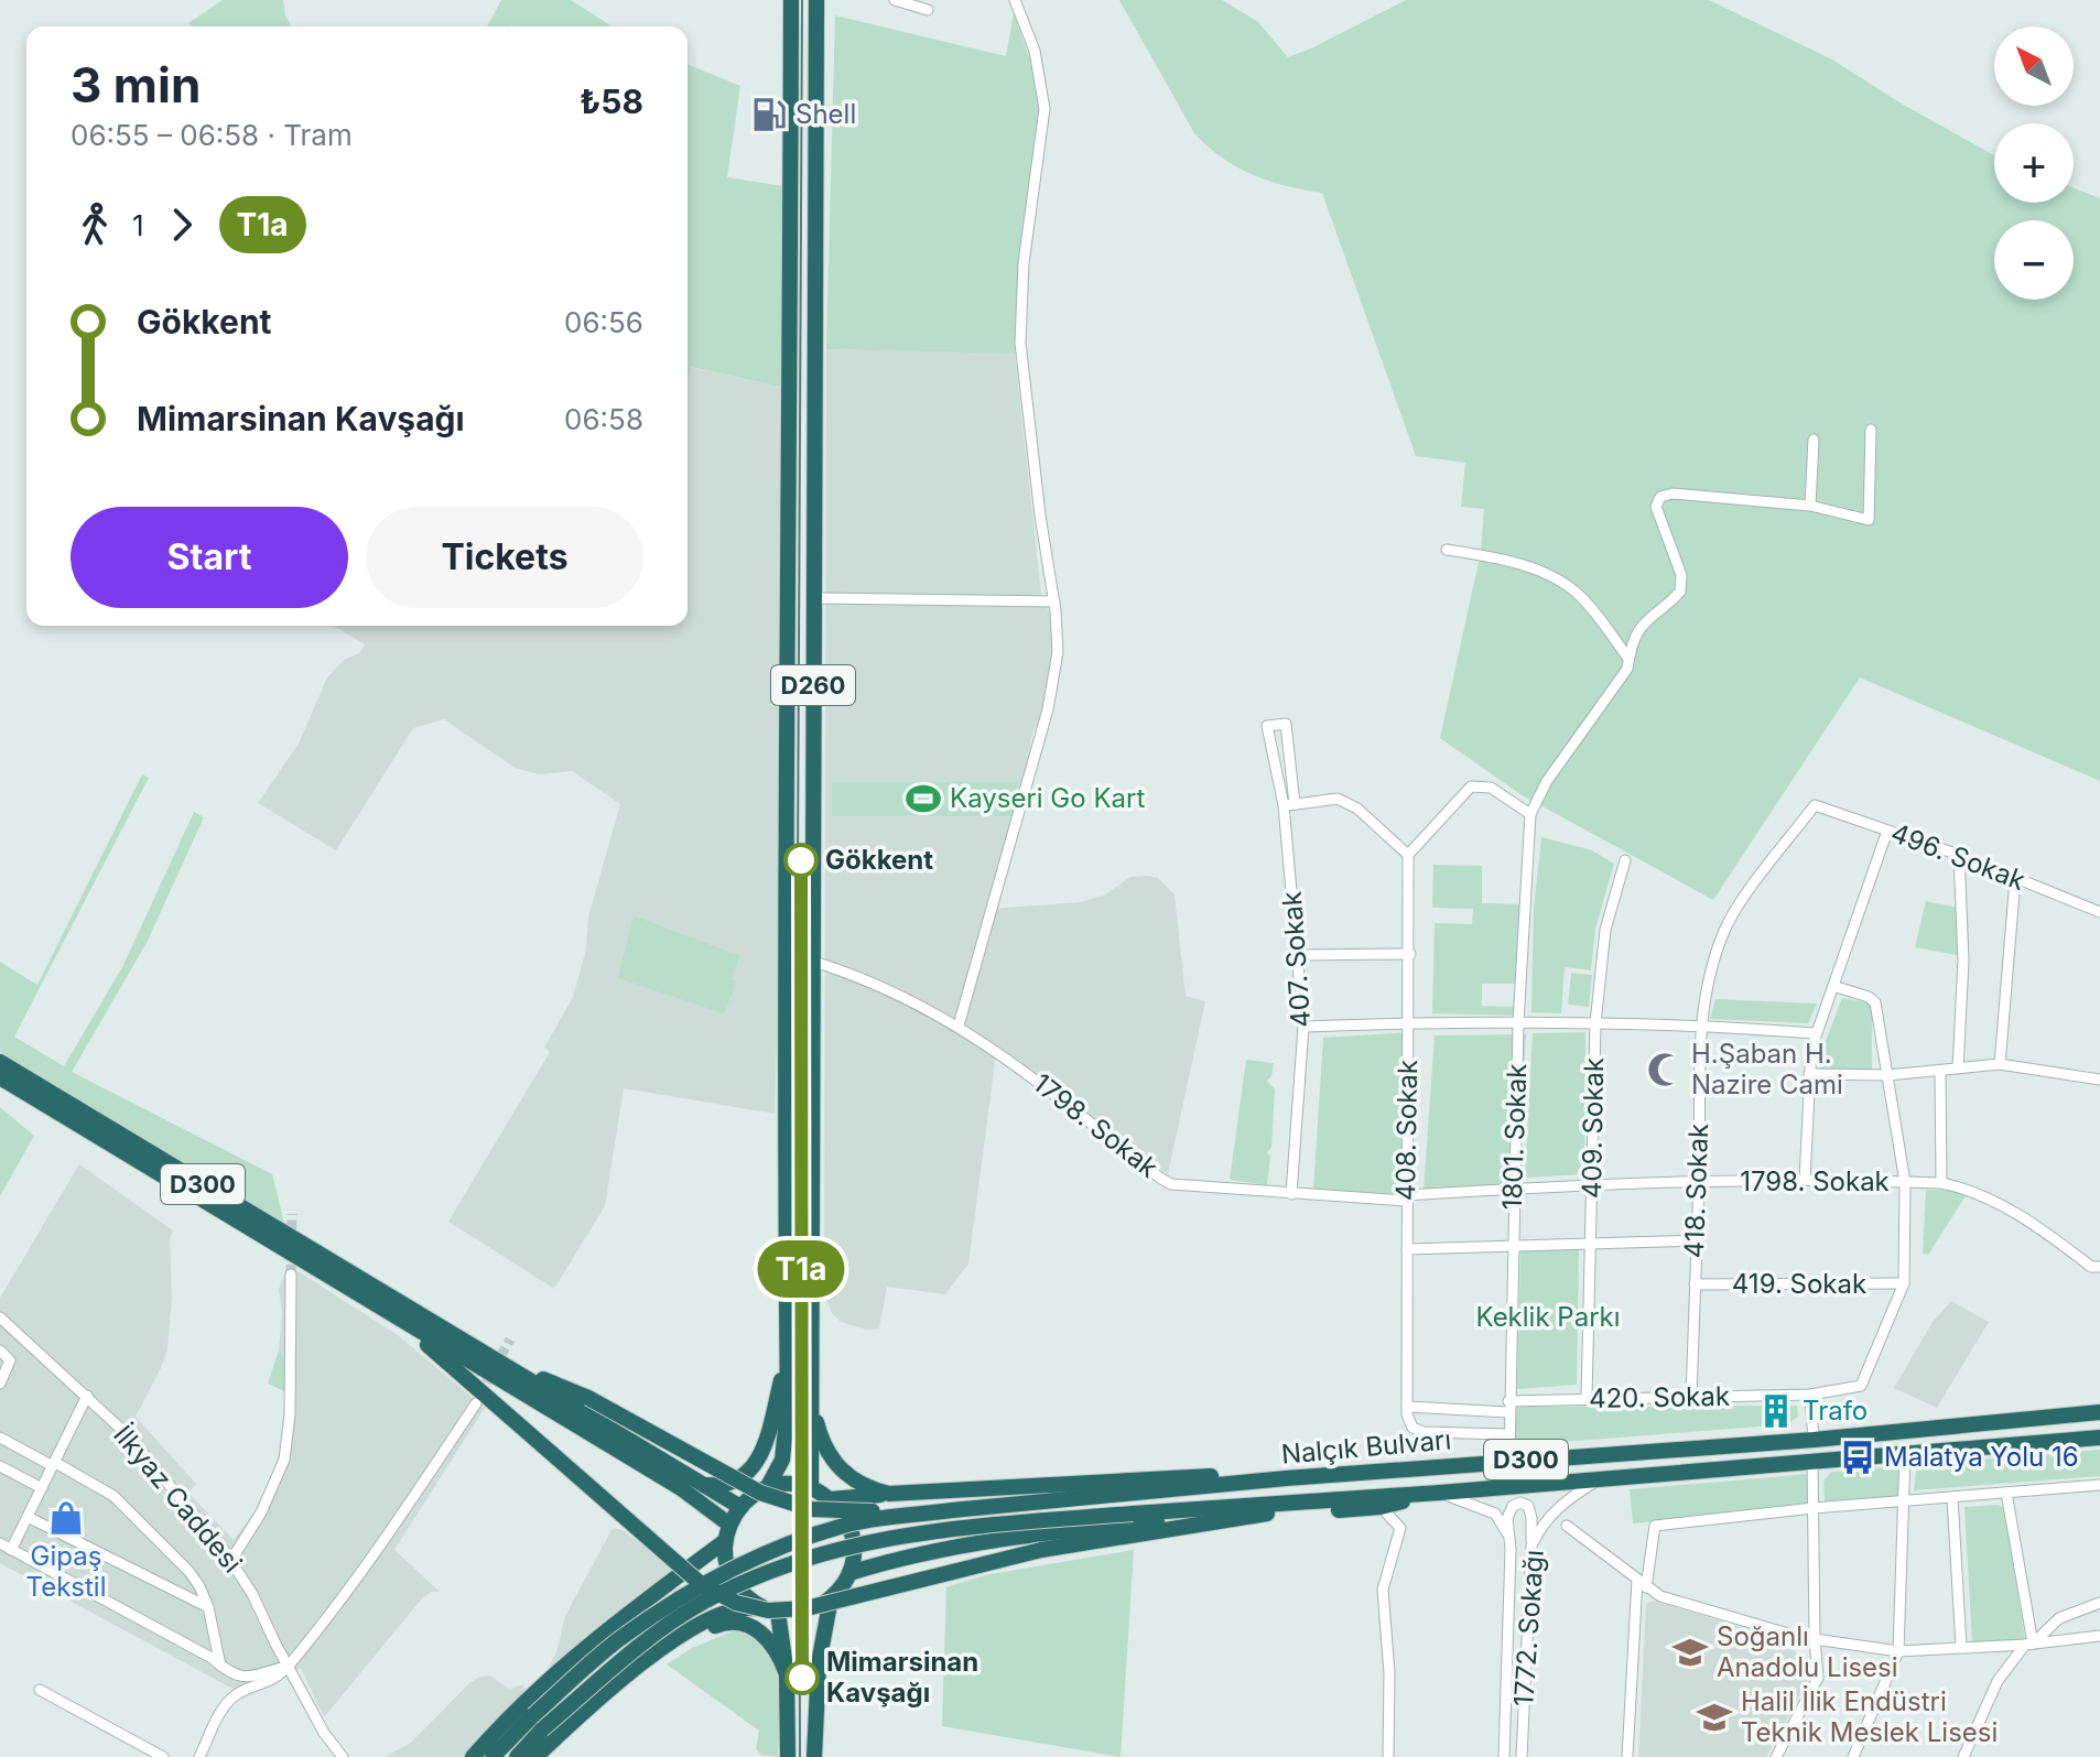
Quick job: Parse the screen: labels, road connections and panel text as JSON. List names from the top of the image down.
{
  "streets": {
    "highway": ["D260", "D300", "Nalçık Bulvarı"],
    "street": [
      "496. Sokak",
      "407. Sokak",
      "1798. Sokak",
      "409. Sokak",
      "408. Sokak",
      "1801. Sokak",
      "418. Sokak",
      "419. Sokak",
      "420. Sokak",
      "İlkyaz Caddesi",
      "1772. Sokağı"
    ]
  },
  "crossings": [
    ["D260", "1798. Sokak"],
    ["496. Sokak", "418. Sokak"],
    ["407. Sokak", "1798. Sokak"],
    ["1798. Sokak", "409. Sokak"],
    ["1798. Sokak", "408. Sokak"],
    ["1798. Sokak", "1801. Sokak"],
    ["1798. Sokak", "418. Sokak"],
    ["409. Sokak", "420. Sokak"],
    ["408. Sokak", "420. Sokak"],
    ["1801. Sokak", "420. Sokak"],
    ["1801. Sokak", "Nalçık Bulvarı"],
    ["D300", "Nalçık Bulvarı"],
    ["418. Sokak", "419. Sokak"],
    ["418. Sokak", "420. Sokak"],
    ["419. Sokak", "420. Sokak"],
    ["Nalçık Bulvarı", "1772. Sokağı"]
  ],
  "parks": ["Keklik Parkı"],
  "places": {
    "fuel station": ["Shell"],
    "sports": ["Kayseri Go Kart"],
    "other": ["Gökkent", "Mimarsinan Kavşağı"],
    "mosque": ["H.Şaban H. Nazire Cami"],
    "building": ["Trafo"],
    "bus stop": ["Malatya Yolu 16"],
    "shop": ["Gipaş Tekstil"],
    "school or university": ["Soğanlı Anadolu Lisesi", "Halil İlik Endüstri Teknik Meslek Lisesi"]
  },
  "lines": ["tram line T1a"],
  "north": "top left",
  "page": {
    "on_map": "T1a",
    "map_buttons": ["+", "−"],
    "heading": ["3 min", "06:55 – 06:58 · Tram", "₺58"],
    "legs": ["1", "T1a"],
    "list": [
      {
        "name": "Gökkent",
        "value": "06:56"
      },
      {
        "name": "Mimarsinan Kavşağı",
        "value": "06:58"
      }
    ],
    "buttons": ["Start", "Tickets"]
  }
}
